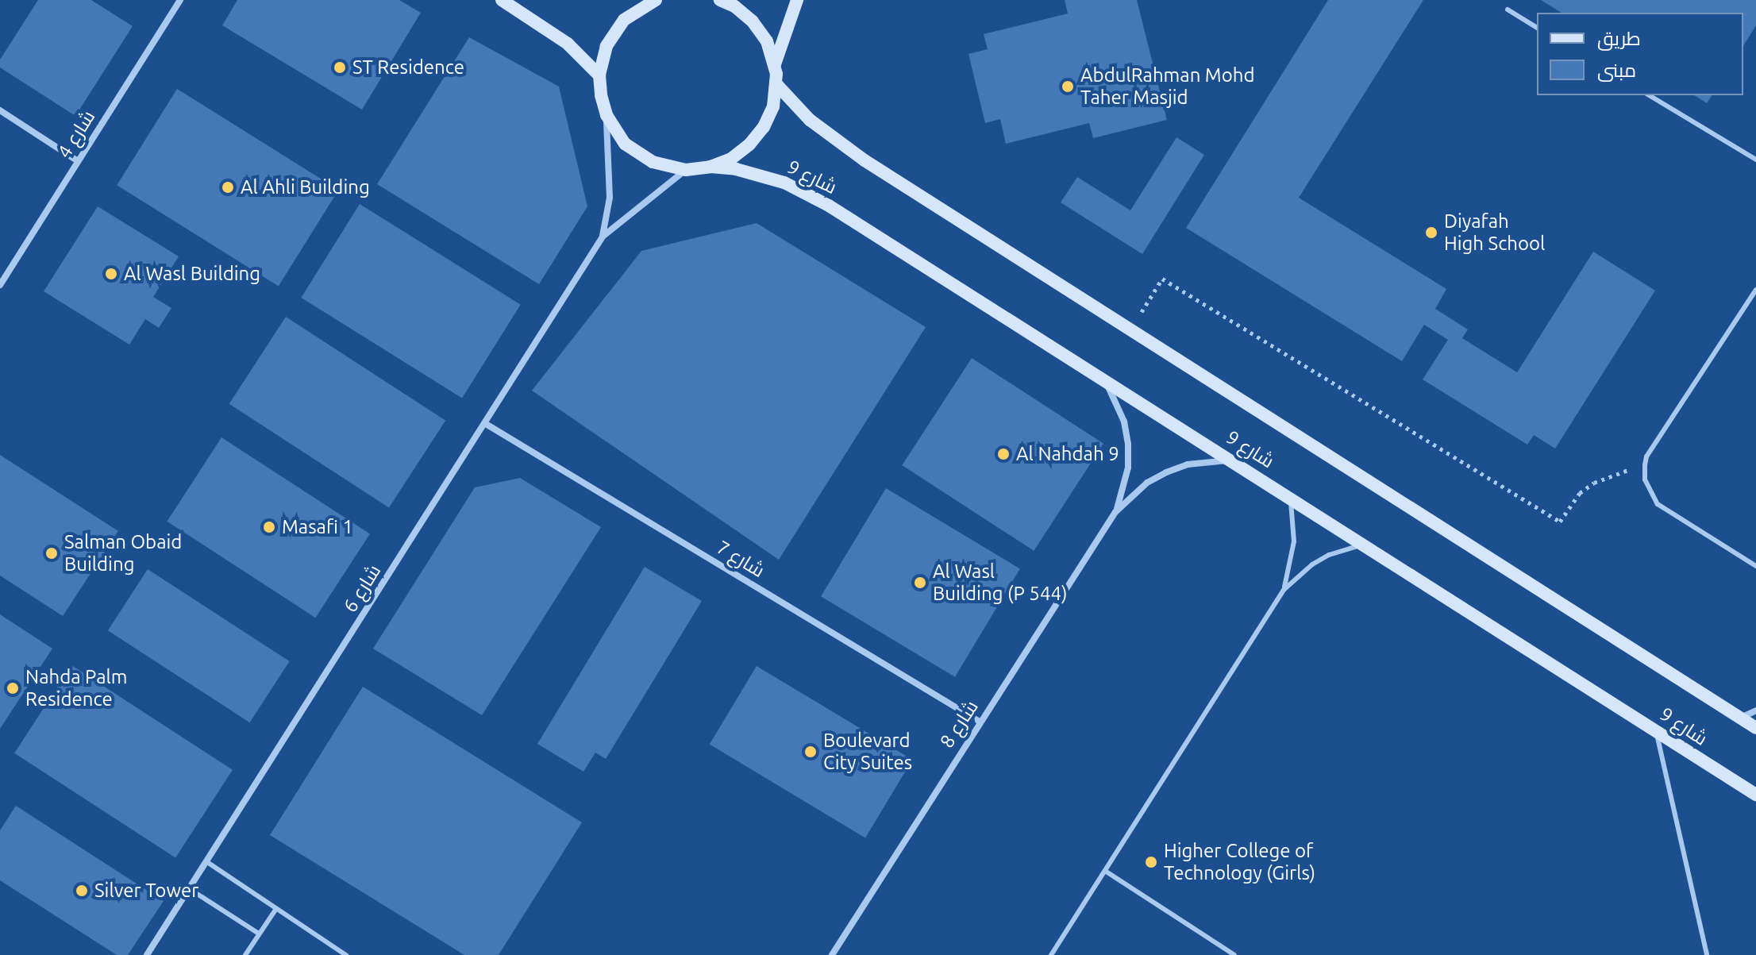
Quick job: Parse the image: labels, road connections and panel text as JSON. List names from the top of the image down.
{
  "streets": {
    "street": [
      "شارع 4",
      "شارع 9",
      "شارع 7",
      "شارع 6",
      "شارع 8"
    ]
  },
  "crossings": [
    ["شارع 9", "شارع 8"],
    ["شارع 7", "شارع 6"],
    ["شارع 7", "شارع 8"]
  ],
  "places": [
    "ST Residence",
    "AbdulRahman Mohd Taher Masjid",
    "Al Ahli Building",
    "Diyafah High School",
    "Al Wasl Building",
    "Al Nahdah 9",
    "Masafi 1",
    "Salman Obaid Building",
    "Al Wasl Building (P 544)",
    "Nahda Palm Residence",
    "Boulevard City Suites",
    "Higher College of Technology (Girls)",
    "Silver Tower"
  ],
  "legend": ["طريق", "مبنى"]
}
